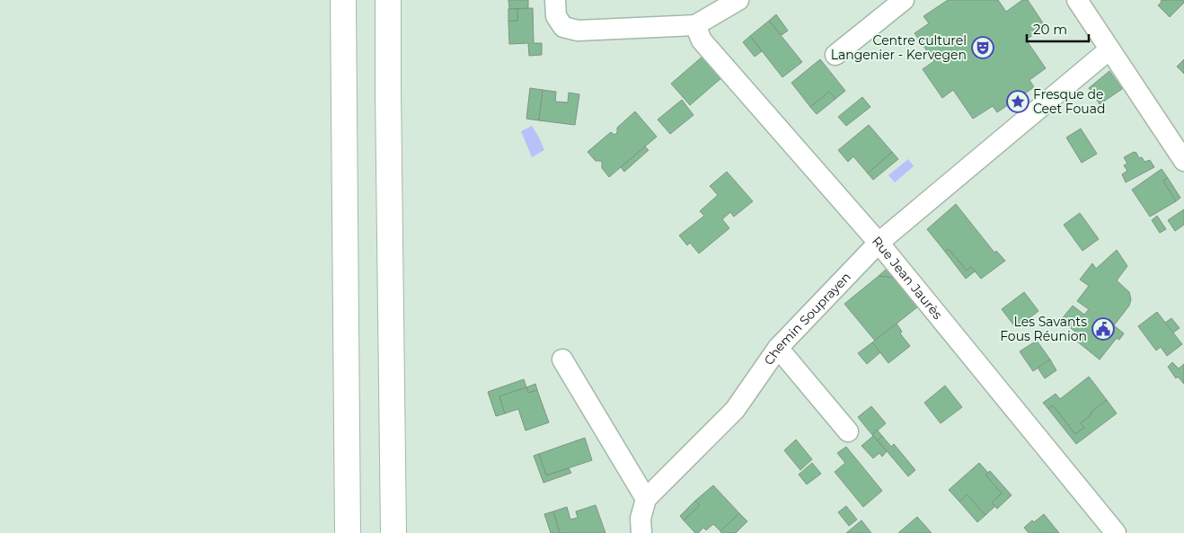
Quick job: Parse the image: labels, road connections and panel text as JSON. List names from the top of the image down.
{
  "streets": {
    "street": ["Rue Jean Jaurès", "Chemin Souprayen"]
  },
  "crossings": [
    ["Rue Jean Jaurès", "Chemin Souprayen"]
  ],
  "places": {
    "theatre": ["Centre culturel Langenier - Kervegen"],
    "place": ["Fresque de Ceet Fouad"],
    "public building": ["Les Savants Fous Réunion"]
  },
  "scale_bar": "20 m"
}
